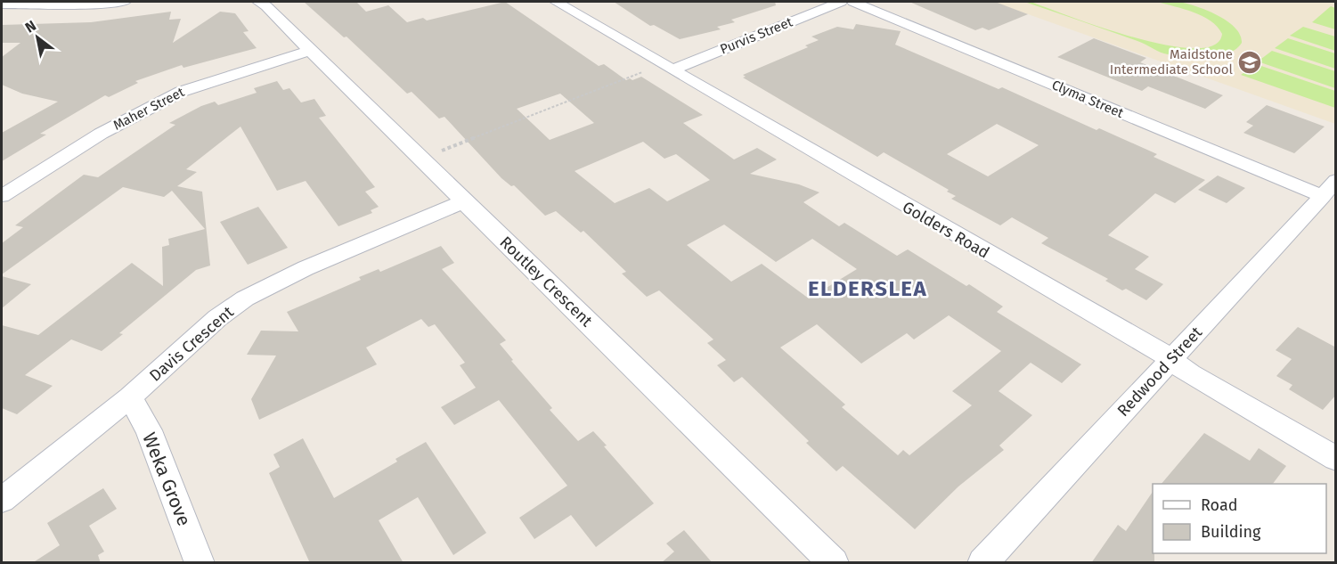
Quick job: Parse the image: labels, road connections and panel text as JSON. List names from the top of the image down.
{
  "streets": {
    "street": [
      "Purvis Street",
      "Clyma Street",
      "Maher Street",
      "Golders Road",
      "Routley Crescent",
      "Davis Crescent",
      "Redwood Street",
      "Weka Grove"
    ]
  },
  "crossings": [
    ["Purvis Street", "Golders Road"],
    ["Clyma Street", "Redwood Street"],
    ["Maher Street", "Routley Crescent"],
    ["Golders Road", "Redwood Street"],
    ["Routley Crescent", "Davis Crescent"],
    ["Davis Crescent", "Weka Grove"]
  ],
  "districts": ["ELDERSLEA"],
  "places": {
    "school or university": ["Maidstone Intermediate School"]
  },
  "legend": ["Road", "Building"],
  "north": "top left"
}
